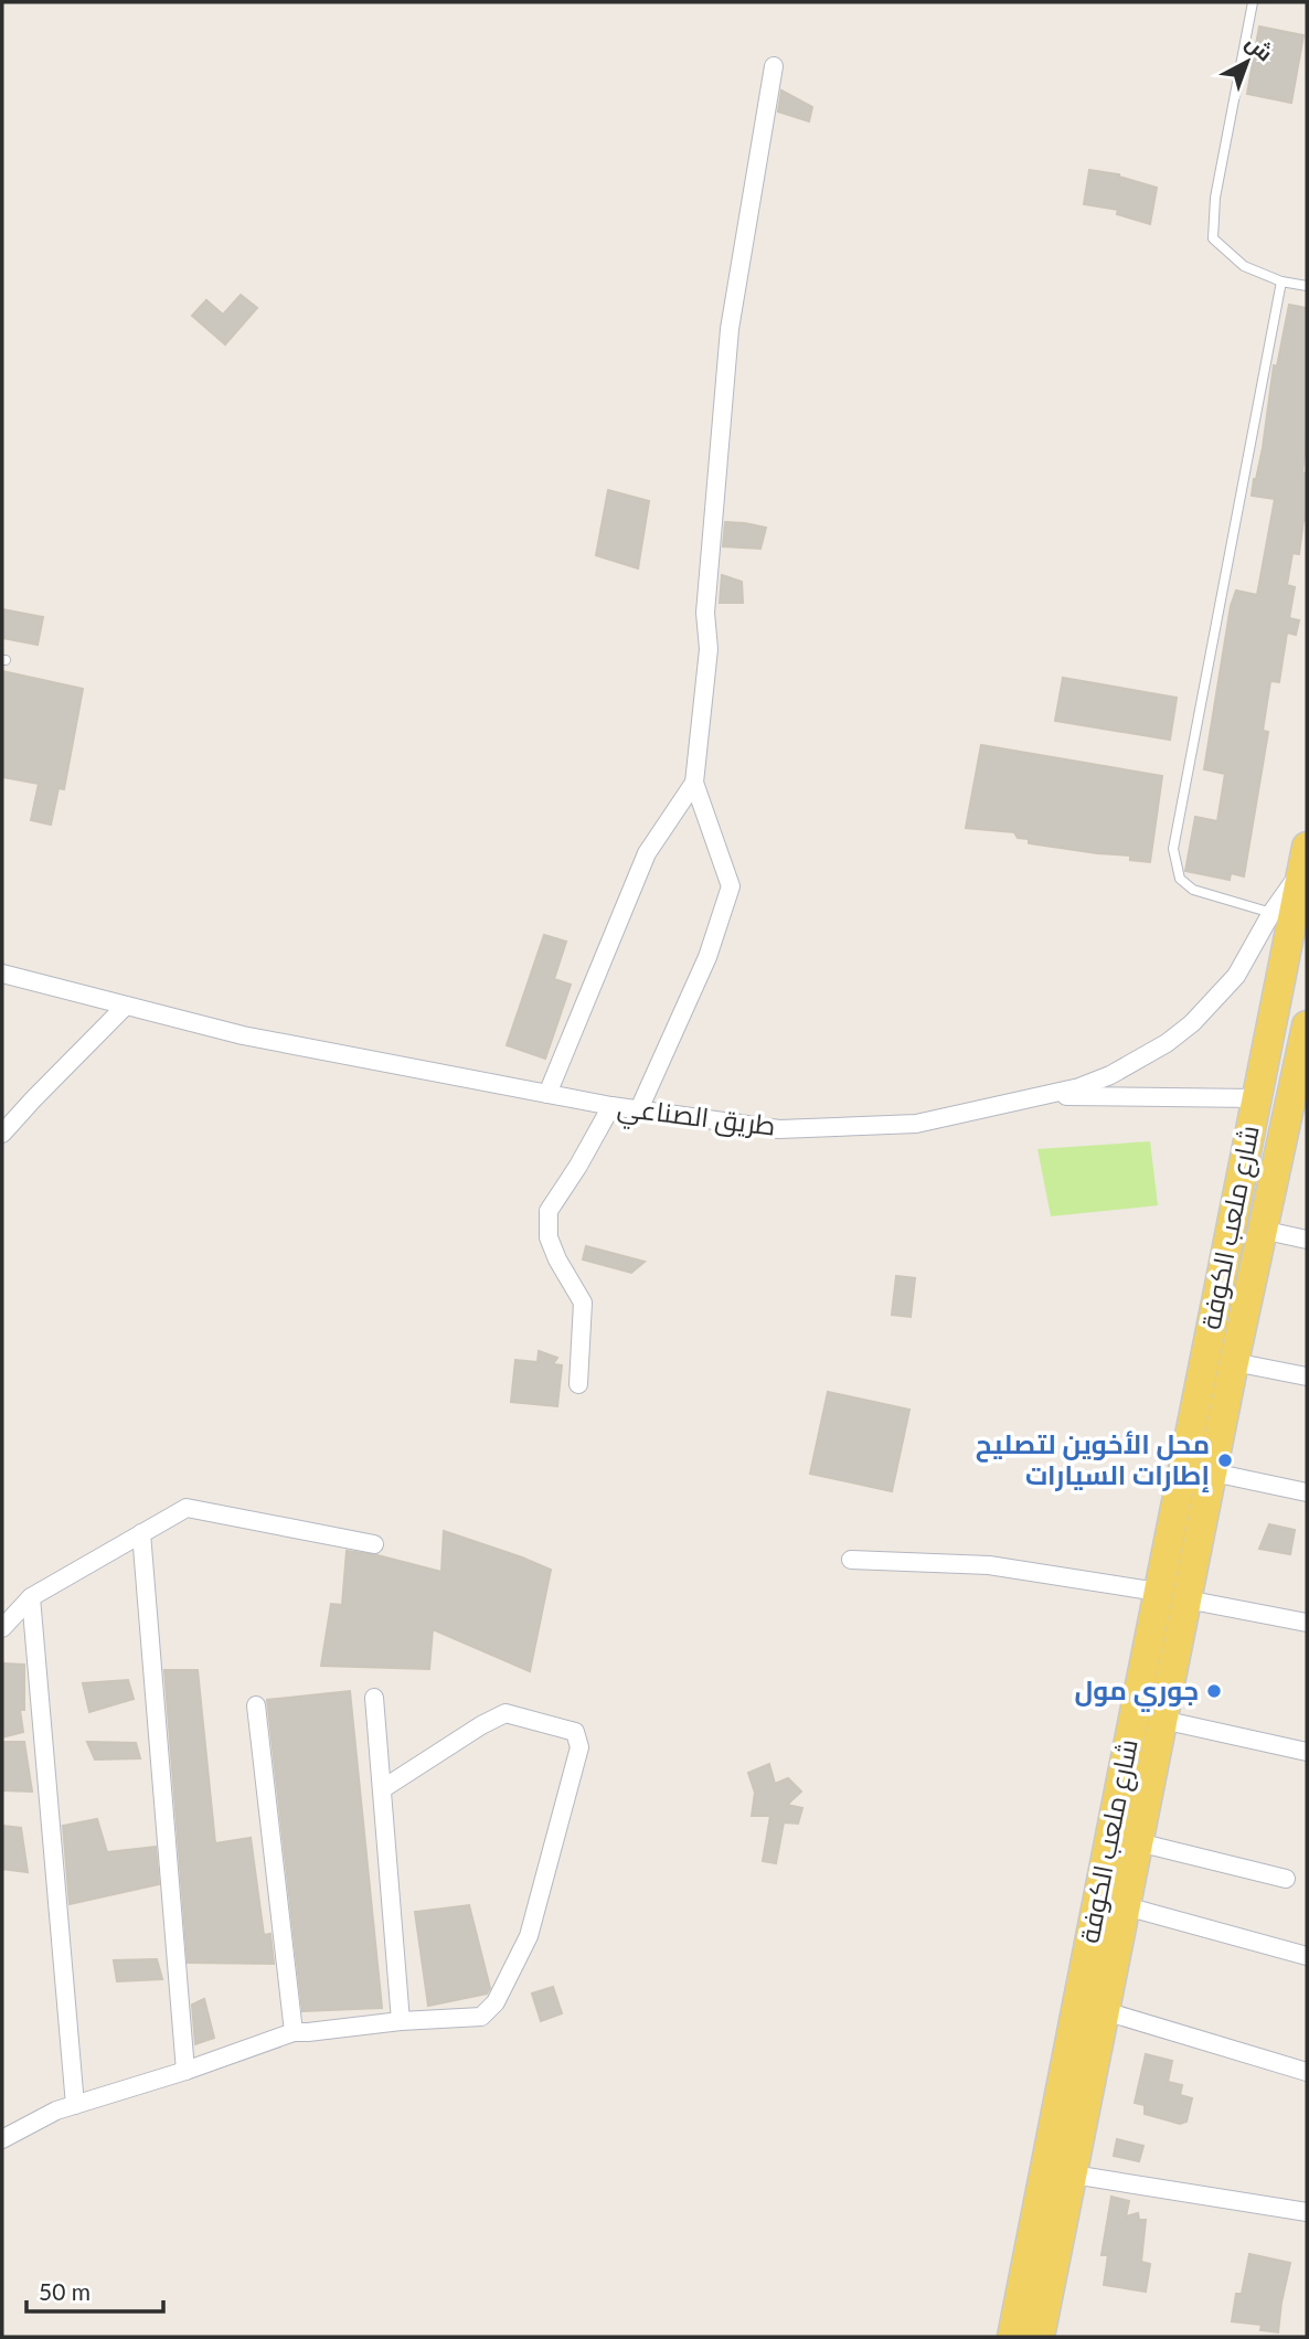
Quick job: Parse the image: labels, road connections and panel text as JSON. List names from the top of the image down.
{
  "streets": {
    "main road": ["شارع ملعب الكوفة"],
    "street": ["طريق الصناعي"]
  },
  "crossings": [
    ["طريق الصناعي", "شارع ملعب الكوفة"]
  ],
  "places": ["محل الأخوين لتصليح إطارات السيارات", "جوري مول"],
  "scale_bar": "50 m",
  "north": "top right"
}
